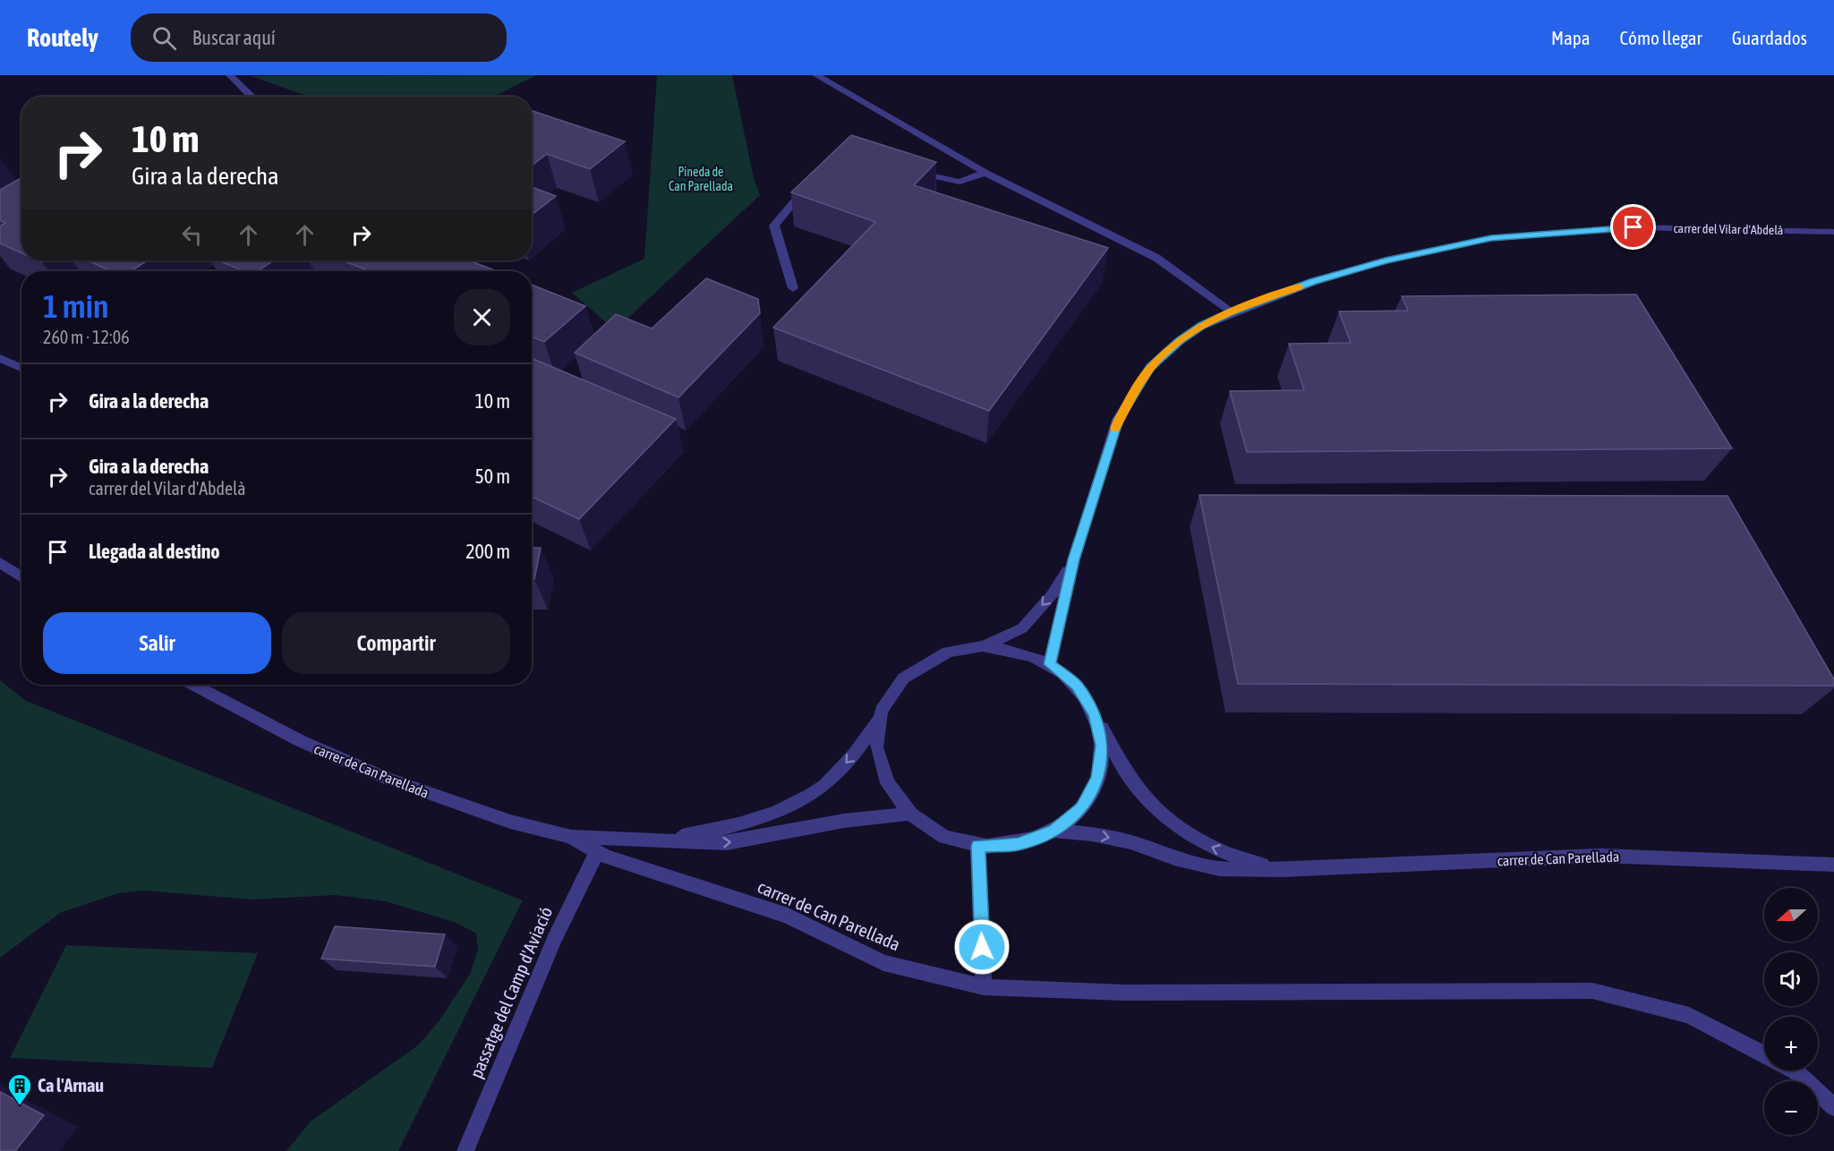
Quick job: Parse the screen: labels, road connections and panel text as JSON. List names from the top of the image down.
{
  "streets": {
    "street": ["carrer del Vilar d'Abdelà", "carrer de Can Parellada", "passatge del Camp d'Aviació"]
  },
  "crossings": [
    ["carrer del Vilar d'Abdelà", "carrer de Can Parellada"],
    ["carrer de Can Parellada", "passatge del Camp d'Aviació"]
  ],
  "parks": ["Pineda de Can Parellada"],
  "places": {
    "building": ["Ca l'Arnau"]
  },
  "north": "left",
  "page": {
    "header": "Routely",
    "search": "Buscar aquí",
    "nav": ["Mapa", "Cómo llegar", "Guardados"],
    "turn": ["10 m", "Gira a la derecha"],
    "heading": ["1 min", "260 m · 12:06"],
    "list": [
      {
        "name": "Gira a la derecha",
        "value": "10 m"
      },
      {
        "name": "Gira a la derecha",
        "note": "carrer del Vilar d'Abdelà",
        "value": "50 m"
      },
      {
        "name": "Llegada al destino",
        "value": "200 m"
      }
    ],
    "buttons": ["Salir", "Compartir"],
    "map_buttons": ["+", "−"]
  }
}
